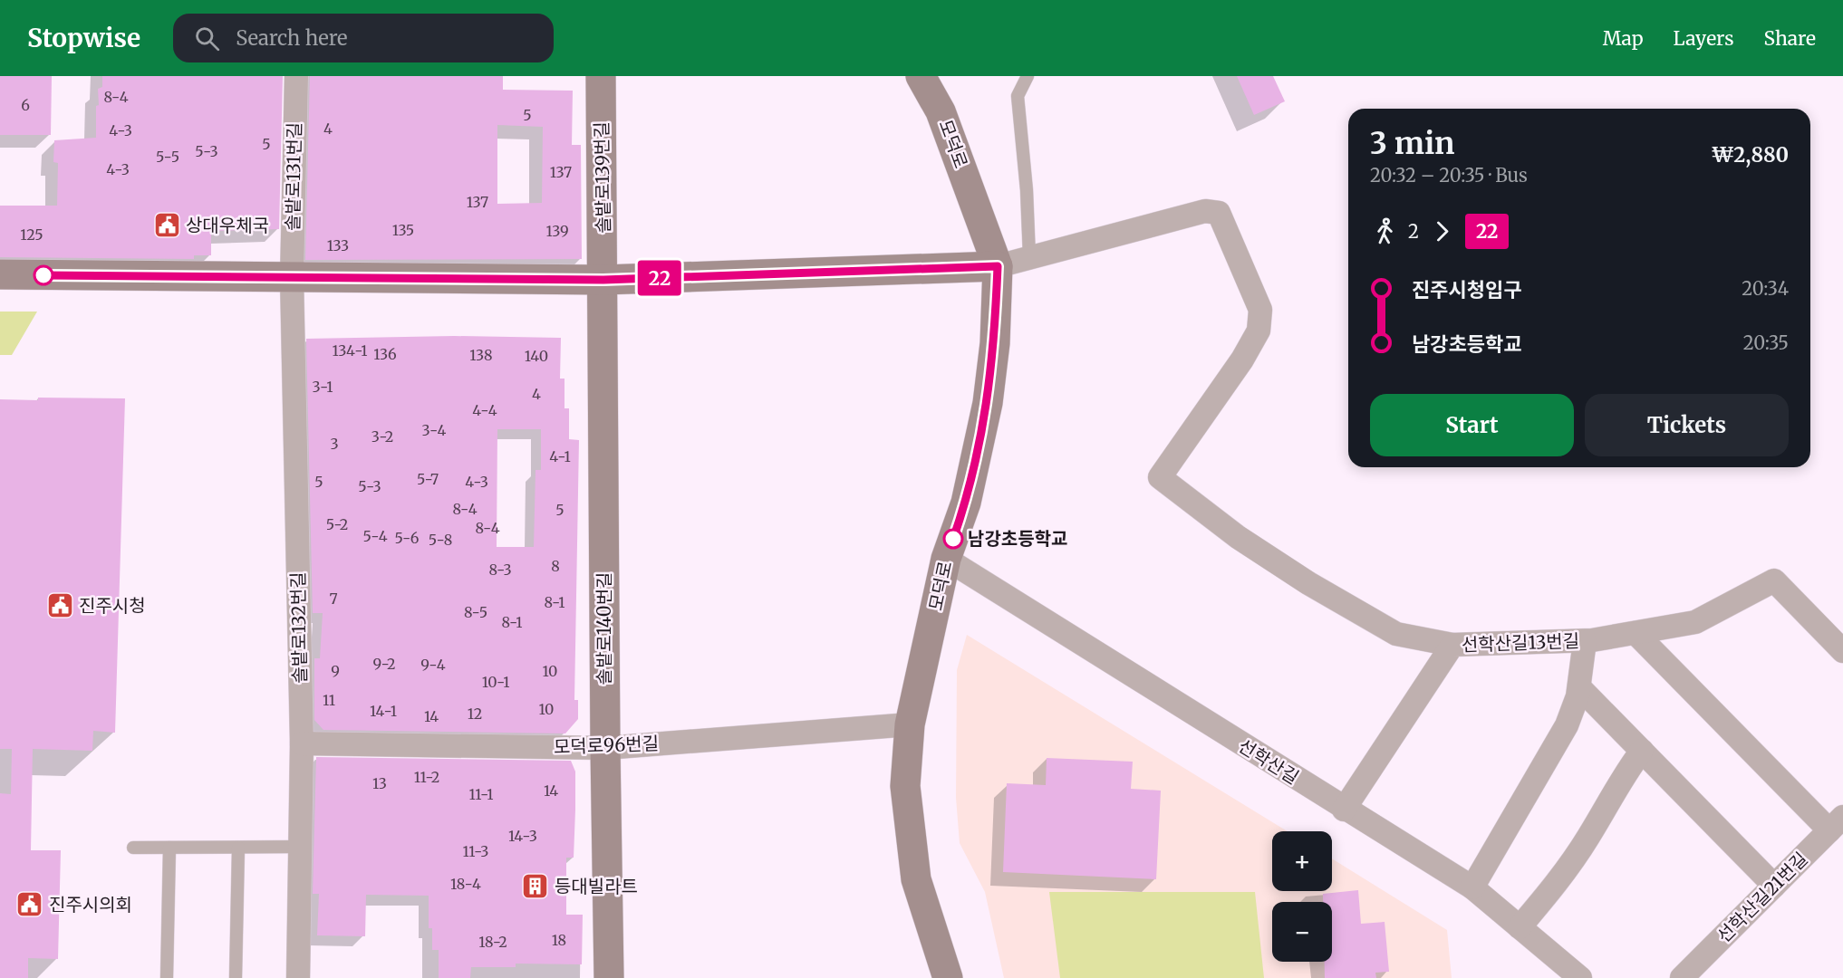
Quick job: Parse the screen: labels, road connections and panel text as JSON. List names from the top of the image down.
{
  "streets": {
    "street": [
      "모덕로",
      "솔밭로131번길",
      "솔밭로139번길",
      "솔밭로132번길",
      "솔밭로140번길",
      "선학산길13번길",
      "모덕로96번길",
      "선학산길",
      "선학산길21번길"
    ]
  },
  "crossings": [
    ["모덕로", "모덕로96번길"],
    ["모덕로", "선학산길"],
    ["솔밭로131번길", "솔밭로132번길"],
    ["솔밭로139번길", "솔밭로140번길"],
    ["솔밭로132번길", "모덕로96번길"],
    ["솔밭로140번길", "모덕로96번길"],
    ["선학산길13번길", "선학산길"]
  ],
  "places": {
    "public building": ["상대우체국", "진주시청", "진주시의회"],
    "other": ["남강초등학교"],
    "building": ["등대빌라트"]
  },
  "lines": ["bus line 22"],
  "house_numbers": [
    "8-4",
    "6",
    "5",
    "4",
    "4-3",
    "5",
    "5-3",
    "5-5",
    "4-3",
    "137",
    "137",
    "135",
    "139",
    "125",
    "133",
    "134-1",
    "136",
    "138",
    "140",
    "3-1",
    "4",
    "4-4",
    "3-4",
    "3-2",
    "3",
    "4-1",
    "5-7",
    "5",
    "4-3",
    "5-3",
    "8-4",
    "5",
    "5-2",
    "8-4",
    "5-4",
    "5-6",
    "5-8",
    "8",
    "8-3",
    "7",
    "8-1",
    "8-5",
    "8-1",
    "9-2",
    "9-4",
    "9",
    "10",
    "10-1",
    "11",
    "10",
    "14-1",
    "12",
    "14",
    "11-2",
    "13",
    "14",
    "11-1",
    "14-3",
    "11-3",
    "18-4",
    "18",
    "18-2"
  ],
  "page": {
    "header": "Stopwise",
    "search": "Search here",
    "nav": ["Map", "Layers", "Share"],
    "on_map": "22",
    "heading": ["3 min", "20:32 – 20:35 · Bus", "₩2,880"],
    "legs": ["2", "22"],
    "list": [
      {
        "name": "진주시청입구",
        "value": "20:34"
      },
      {
        "name": "남강초등학교",
        "value": "20:35"
      }
    ],
    "buttons": ["Start", "Tickets"],
    "map_buttons": ["+", "−"]
  }
}
